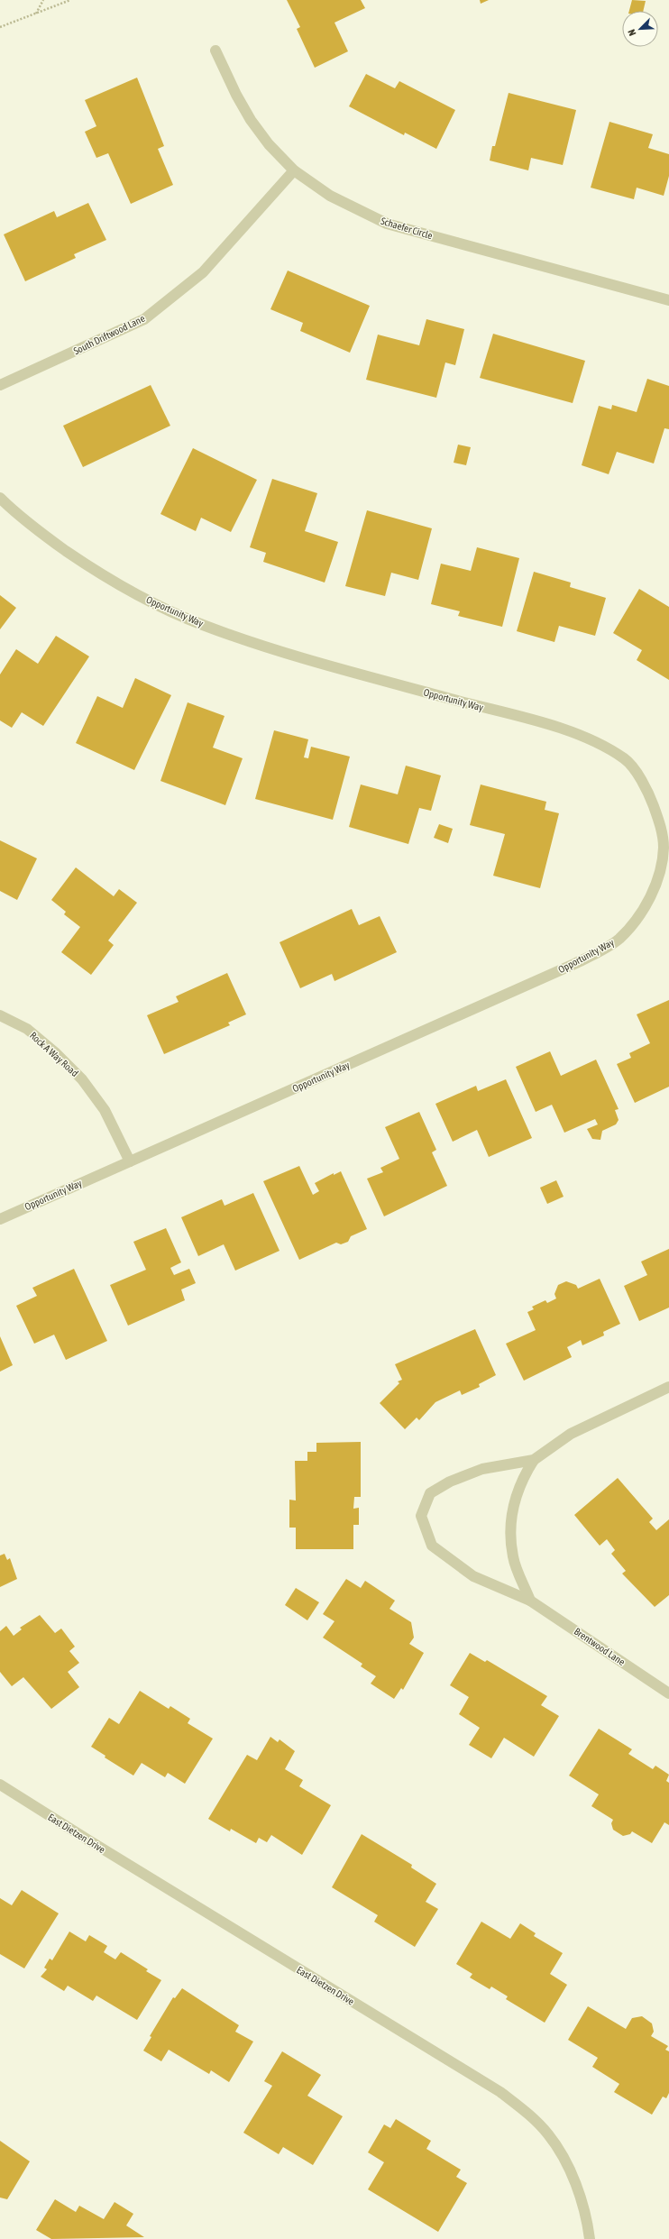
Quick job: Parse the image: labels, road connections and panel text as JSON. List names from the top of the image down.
{
  "streets": {
    "street": [
      "Schaefer Circle",
      "South Driftwood Lane",
      "Opportunity Way",
      "Rock A Way Road",
      "Brentwood Lane",
      "East Dietzen Drive"
    ]
  },
  "crossings": [
    ["Schaefer Circle", "South Driftwood Lane"],
    ["Opportunity Way", "Rock A Way Road"]
  ],
  "north": "bottom left"
}
